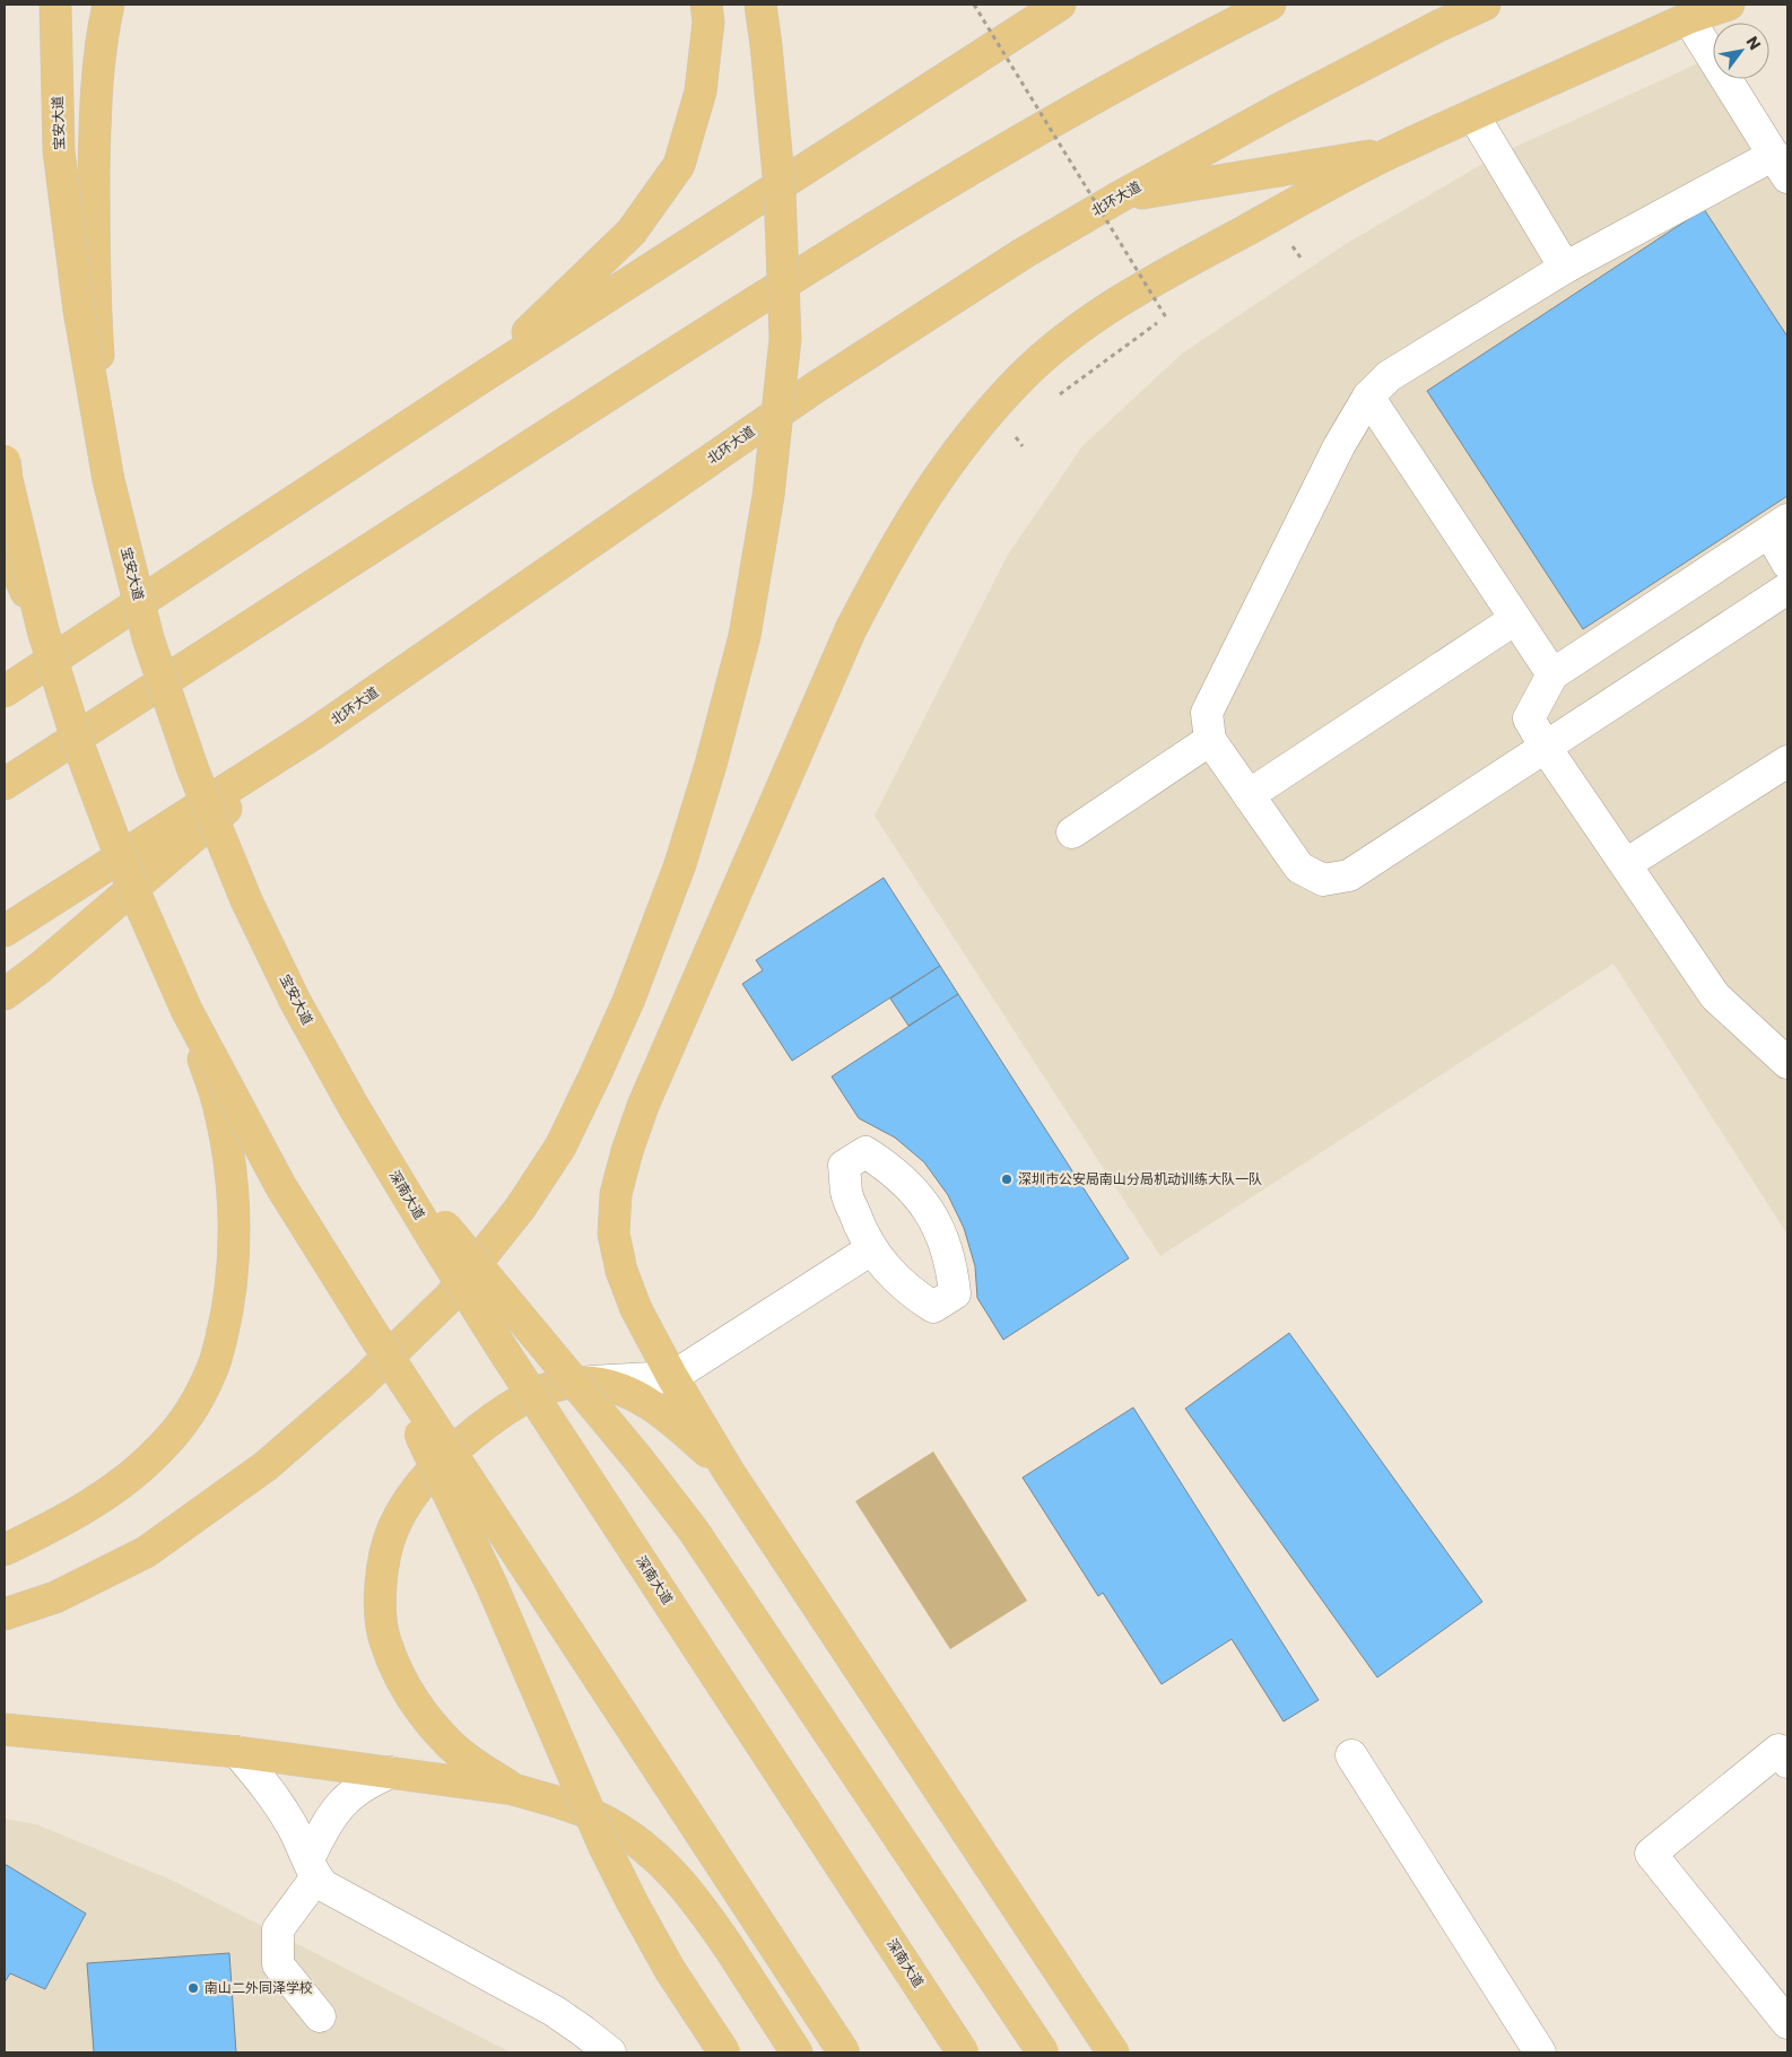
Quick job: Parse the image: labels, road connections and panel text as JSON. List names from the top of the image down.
{
  "streets": {
    "main road": ["宝安大道", "北环大道", "深南大道"]
  },
  "crossings": [
    ["宝安大道", "深南大道"]
  ],
  "places": ["深圳市公安局南山分局机动训练大队一队", "南山二外同泽学校"],
  "north": "top right"
}
